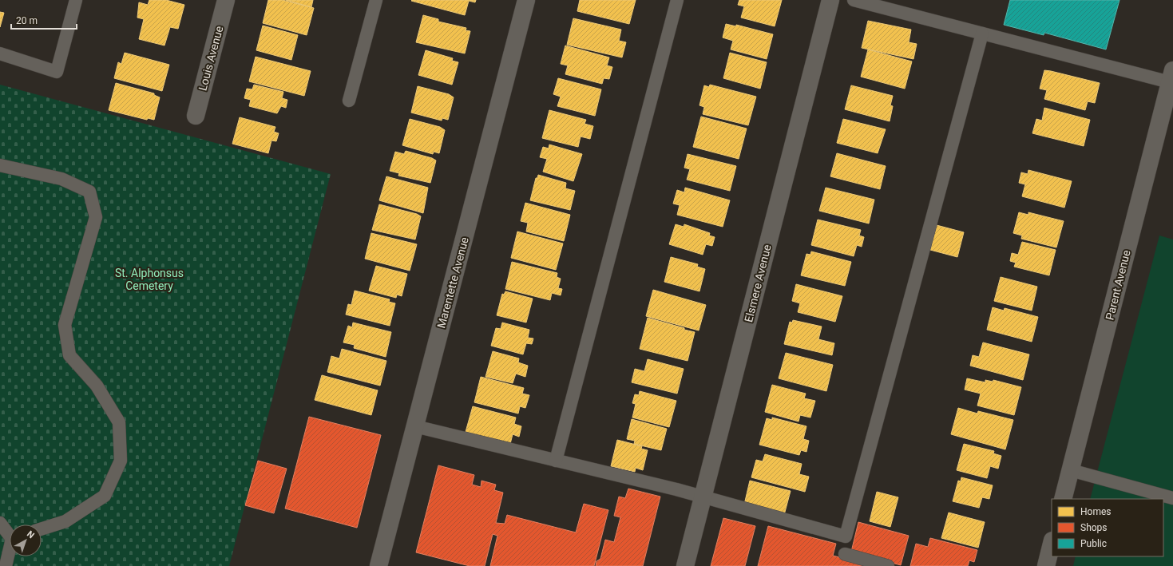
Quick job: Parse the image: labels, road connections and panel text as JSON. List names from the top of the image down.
{
  "streets": {
    "street": [
      "Louis Avenue",
      "Marentette Avenue",
      "Elsmere Avenue",
      "Parent Avenue"
    ]
  },
  "parks": ["St. Alphonsus Cemetery"],
  "legend": ["Homes", "Shops", "Public"],
  "scale_bar": "20 m",
  "north": "top right"
}
